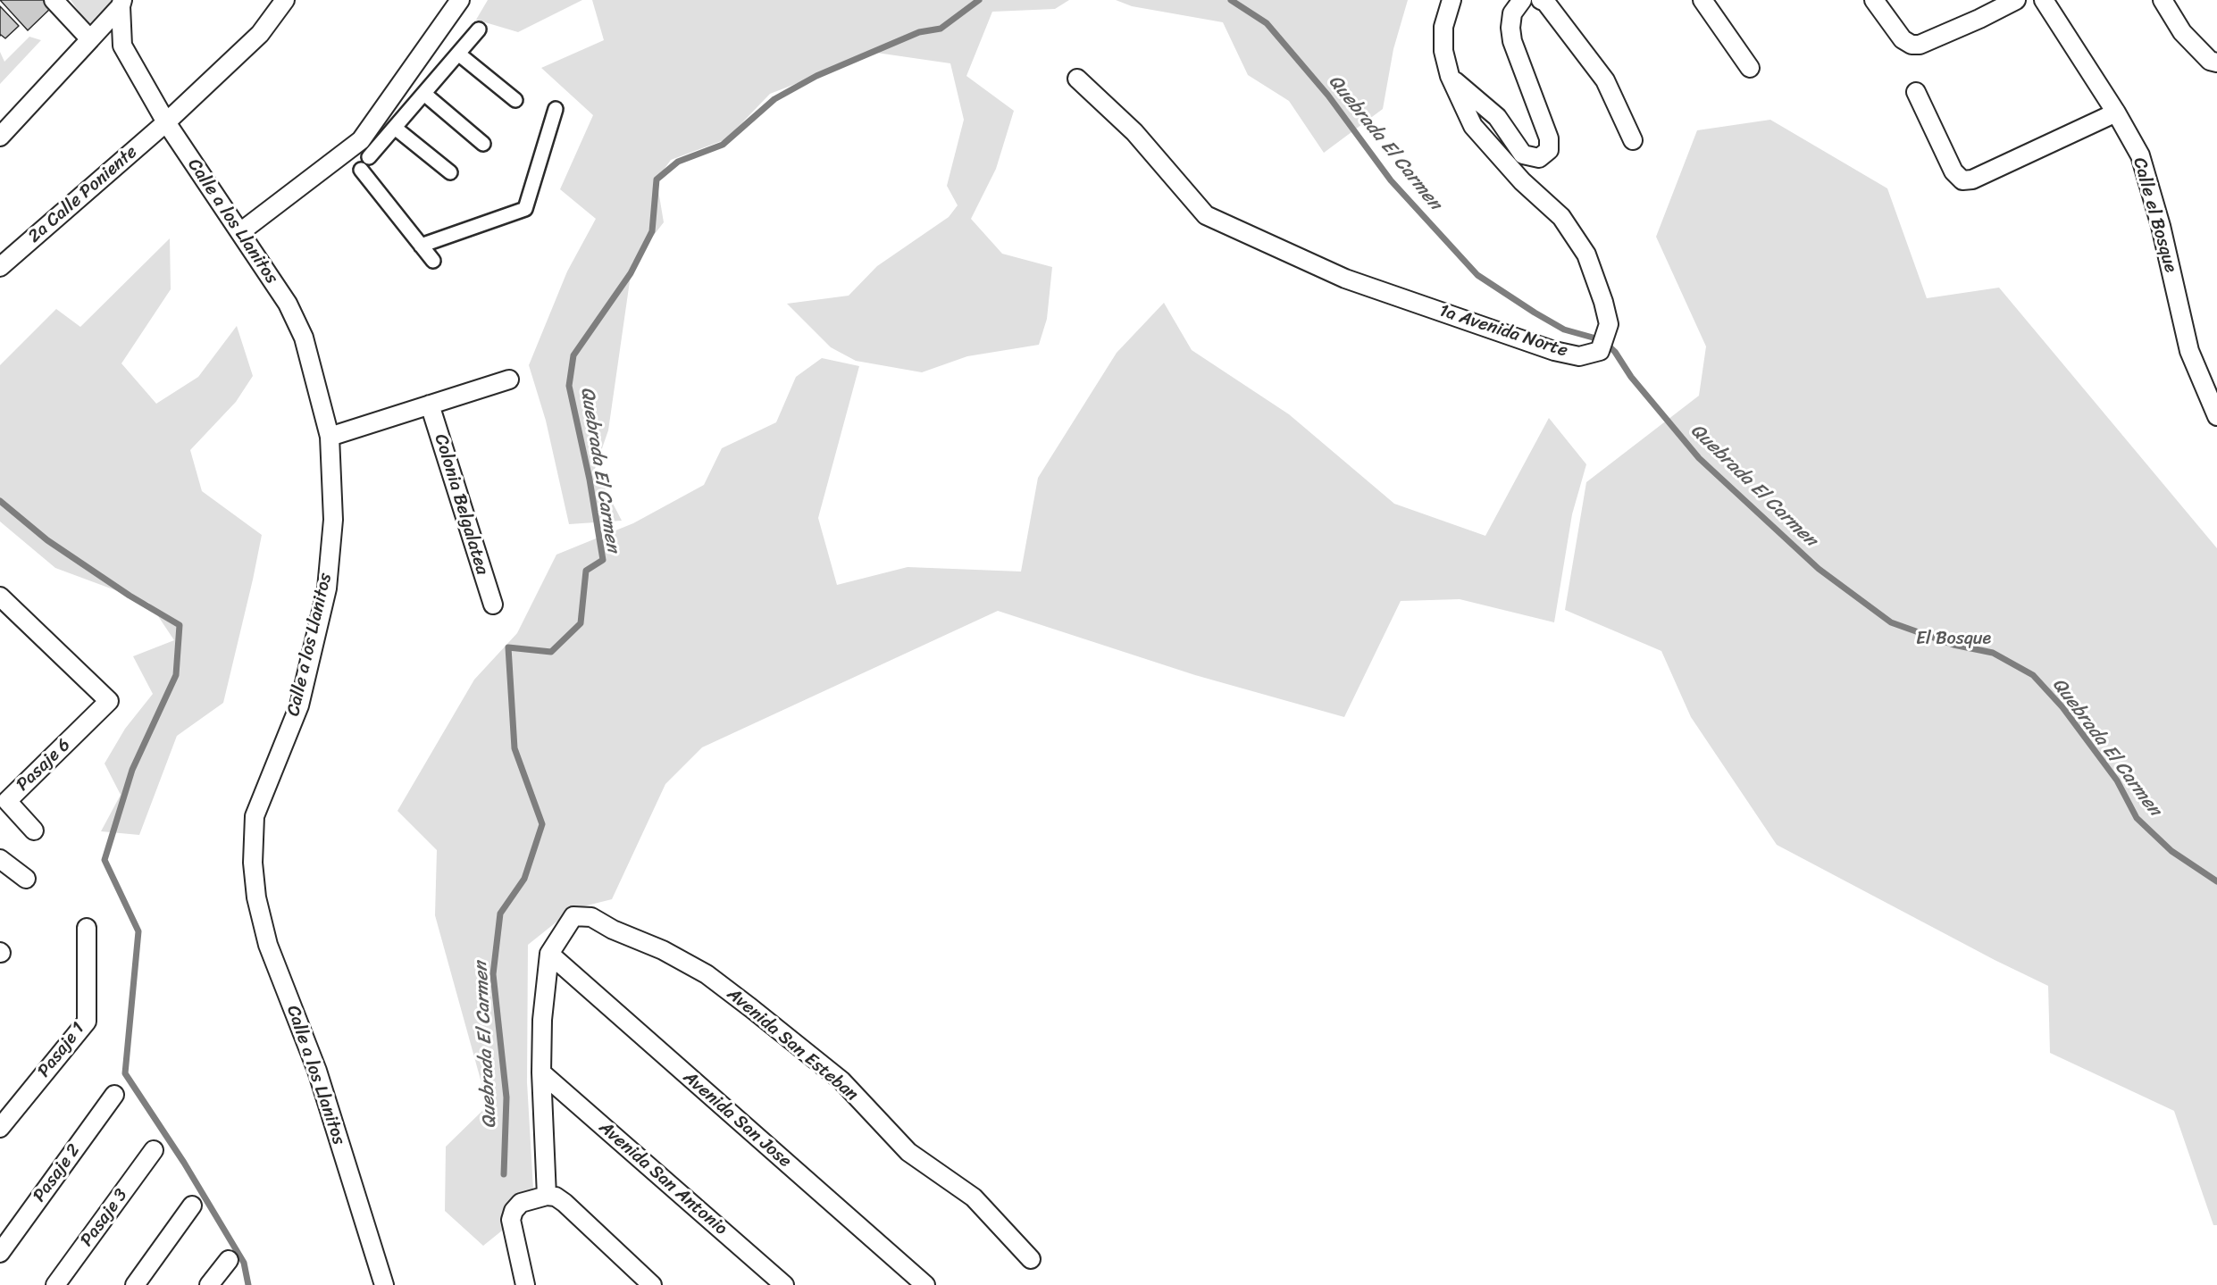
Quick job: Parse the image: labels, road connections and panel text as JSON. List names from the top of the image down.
{
  "streets": {
    "street": [
      "2a Calle Poniente",
      "Calle el Bosque",
      "Calle a los Llanitos",
      "1a Avenida Norte",
      "Colonia Belgalatea",
      "Pasaje 6",
      "Avenida San Esteban",
      "Pasaje 1",
      "Avenida San Jose",
      "Pasaje 2",
      "Avenida San Antonio",
      "Pasaje 3"
    ]
  },
  "crossings": [
    ["2a Calle Poniente", "Calle a los Llanitos"],
    ["Avenida San Esteban", "Avenida San Jose"]
  ],
  "water": ["Quebrada El Carmen"],
  "parks": ["El Bosque"]
}
